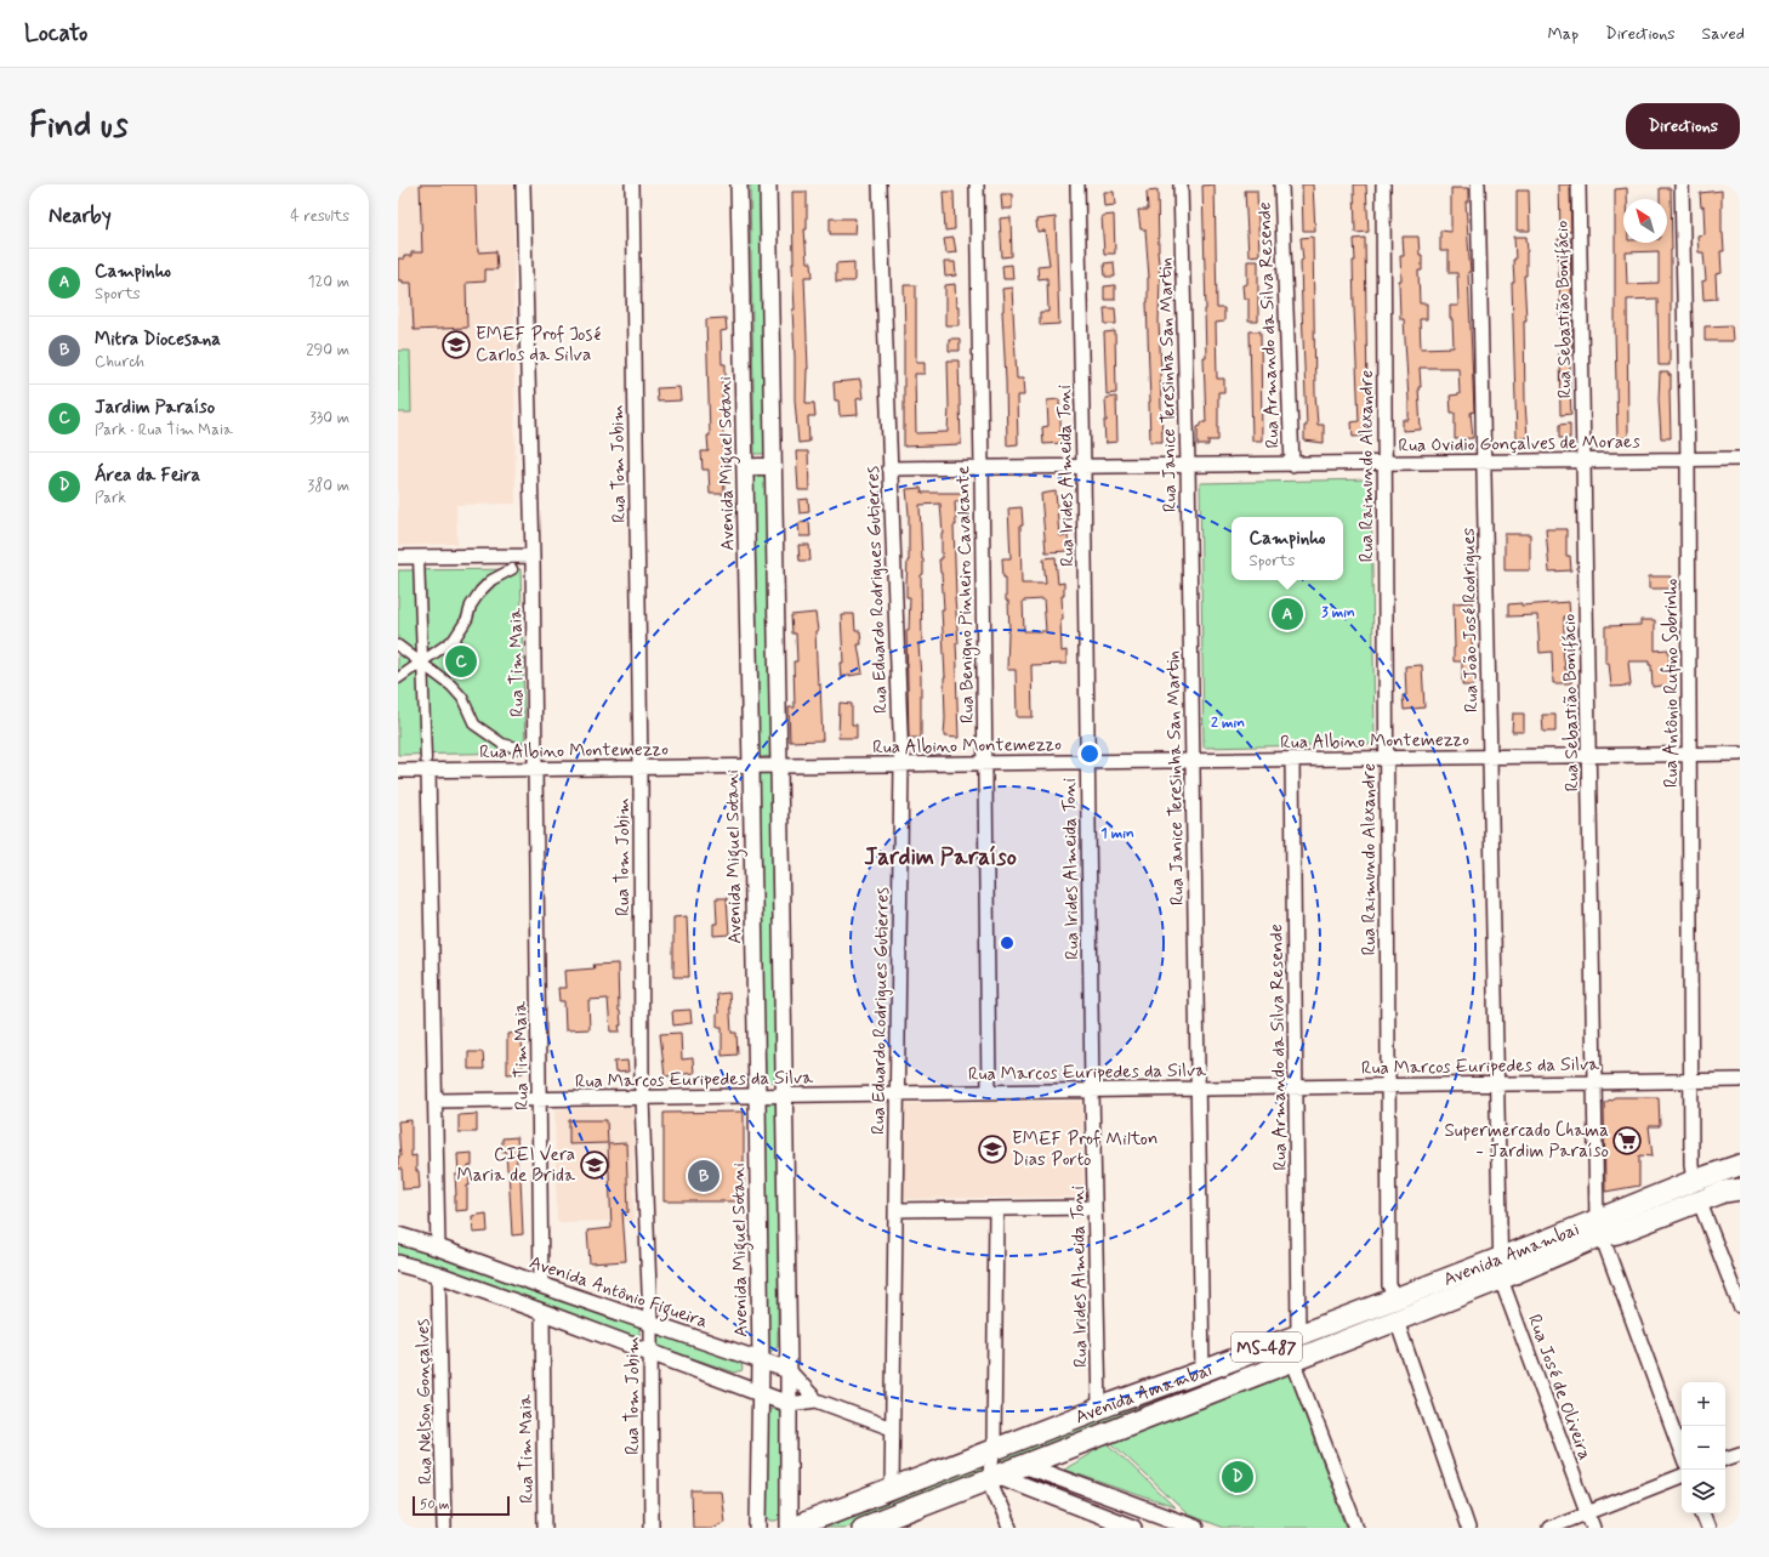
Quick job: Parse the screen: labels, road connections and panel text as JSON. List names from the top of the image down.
{
  "streets": {
    "main road": ["Avenida Amambai", "MS-487"],
    "street": [
      "Rua Sebastião Bonifácio",
      "Rua Armando da Silva Resende",
      "Rua Janice Teresinha San Martin",
      "Rua Ovidio Gonçalves de Moraes",
      "Rua Tom Jobim",
      "Avenida Miguel Sotani",
      "Rua Raimundo Alexandre",
      "Rua Irides Almeida Toni",
      "Rua Eduardo Rodrigues Gutierres",
      "Rua Benigno Pinheiro Cavalcante",
      "Rua João José Rodrigues",
      "Rua Tim Maia",
      "Rua Antônio Rufino Sobrinho",
      "Rua Albino Montemezzo",
      "Rua Marcos Euripedes da Silva",
      "Avenida Antônio Figueira",
      "Rua José de Oliveira",
      "Rua Nelson Gonçalves"
    ]
  },
  "crossings": [
    ["Rua Sebastião Bonifácio", "Rua Ovidio Gonçalves de Moraes"],
    ["Rua Sebastião Bonifácio", "Rua Albino Montemezzo"],
    ["Rua Sebastião Bonifácio", "Rua Marcos Euripedes da Silva"],
    ["Rua Sebastião Bonifácio", "Avenida Amambai"],
    ["Rua Armando da Silva Resende", "Rua Ovidio Gonçalves de Moraes"],
    ["Rua Armando da Silva Resende", "Rua Albino Montemezzo"],
    ["Rua Armando da Silva Resende", "Rua Marcos Euripedes da Silva"],
    ["Rua Armando da Silva Resende", "Avenida Amambai"],
    ["Rua Janice Teresinha San Martin", "Rua Ovidio Gonçalves de Moraes"],
    ["Rua Janice Teresinha San Martin", "Rua Albino Montemezzo"],
    ["Rua Janice Teresinha San Martin", "Rua Marcos Euripedes da Silva"],
    ["Rua Janice Teresinha San Martin", "Avenida Amambai"],
    ["Rua Ovidio Gonçalves de Moraes", "Rua Raimundo Alexandre"],
    ["Rua Ovidio Gonçalves de Moraes", "Rua Irides Almeida Toni"],
    ["Rua Ovidio Gonçalves de Moraes", "Rua Eduardo Rodrigues Gutierres"],
    ["Rua Ovidio Gonçalves de Moraes", "Rua Benigno Pinheiro Cavalcante"],
    ["Rua Ovidio Gonçalves de Moraes", "Rua João José Rodrigues"],
    ["Rua Ovidio Gonçalves de Moraes", "Rua Antônio Rufino Sobrinho"],
    ["Rua Tom Jobim", "Rua Albino Montemezzo"],
    ["Rua Tom Jobim", "Rua Marcos Euripedes da Silva"],
    ["Rua Tom Jobim", "Avenida Antônio Figueira"],
    ["Avenida Miguel Sotani", "Rua Albino Montemezzo"],
    ["Avenida Miguel Sotani", "Rua Marcos Euripedes da Silva"],
    ["Avenida Miguel Sotani", "Avenida Antônio Figueira"],
    ["Rua Raimundo Alexandre", "Rua Albino Montemezzo"],
    ["Rua Raimundo Alexandre", "Rua Marcos Euripedes da Silva"],
    ["Rua Raimundo Alexandre", "Avenida Amambai"],
    ["Rua Irides Almeida Toni", "Rua Albino Montemezzo"],
    ["Rua Irides Almeida Toni", "Rua Marcos Euripedes da Silva"],
    ["Rua Irides Almeida Toni", "Avenida Amambai"],
    ["Rua Eduardo Rodrigues Gutierres", "Rua Albino Montemezzo"],
    ["Rua Eduardo Rodrigues Gutierres", "Rua Marcos Euripedes da Silva"],
    ["Rua Eduardo Rodrigues Gutierres", "Avenida Amambai"],
    ["Rua Eduardo Rodrigues Gutierres", "Avenida Antônio Figueira"],
    ["Rua Benigno Pinheiro Cavalcante", "Rua Albino Montemezzo"],
    ["Rua Benigno Pinheiro Cavalcante", "Rua Marcos Euripedes da Silva"],
    ["Rua João José Rodrigues", "Rua Albino Montemezzo"],
    ["Rua João José Rodrigues", "Rua Marcos Euripedes da Silva"],
    ["Rua João José Rodrigues", "Avenida Amambai"],
    ["Rua João José Rodrigues", "Rua José de Oliveira"],
    ["Rua Tim Maia", "Rua Albino Montemezzo"],
    ["Rua Tim Maia", "Rua Marcos Euripedes da Silva"],
    ["Rua Tim Maia", "Avenida Antônio Figueira"],
    ["Rua Antônio Rufino Sobrinho", "Rua Albino Montemezzo"],
    ["Rua Antônio Rufino Sobrinho", "Rua Marcos Euripedes da Silva"],
    ["Rua Antônio Rufino Sobrinho", "Avenida Amambai"],
    ["Avenida Amambai", "Rua José de Oliveira"],
    ["Avenida Antônio Figueira", "Rua Nelson Gonçalves"]
  ],
  "districts": ["Jardim Paraíso"],
  "places": {
    "school or university": ["EMEF Prof José Carlos da Silva", "EMEF Prof Milton Dias Porto", "CIEI Vera Maria de Brida"],
    "supermarket": ["Supermercado Chama - Jardim Paraíso"]
  },
  "scale_bar": "50 m",
  "north": "top left",
  "page": {
    "header": "Locato",
    "nav": ["Map", "Directions", "Saved"],
    "buttons": "Directions",
    "title": "Find us",
    "heading": ["Nearby", "4 results"],
    "list": [
      {
        "mark": "A",
        "name": "Campinho",
        "note": "Sports",
        "value": "120 m"
      },
      {
        "mark": "B",
        "name": "Mitra Diocesana",
        "note": "Church",
        "value": "290 m"
      },
      {
        "mark": "C",
        "name": "Jardim Paraíso",
        "note": "Park · Rua Tim Maia",
        "value": "330 m"
      },
      {
        "mark": "D",
        "name": "Área da Feira",
        "note": "Park",
        "value": "380 m"
      }
    ],
    "popup": ["Campinho", "Sports"],
    "pins": [
      "A",
      "C",
      "B",
      "D"
    ],
    "map_buttons": ["+", "−"],
    "scale": "50 m"
  },
  "rings": ["3 min", "2 min", "1 min"]
}
